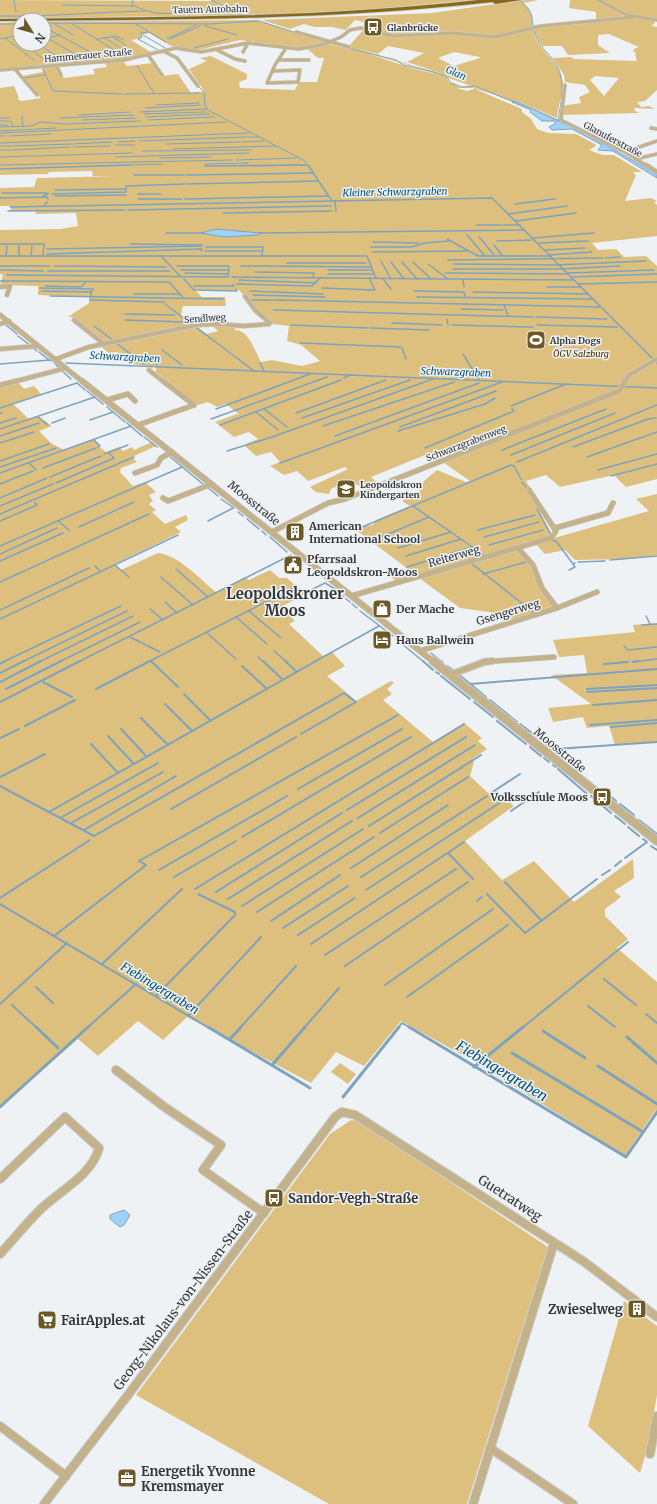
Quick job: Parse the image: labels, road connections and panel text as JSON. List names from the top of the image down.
{
  "streets": {
    "highway": ["Tauern Autobahn"],
    "street": [
      "Hammerauer Straße",
      "Glanuferstraße",
      "Sendlweg",
      "Schwarzgrabenweg",
      "Moosstraße",
      "Reiterweg",
      "Gsengerweg",
      "Guetratweg",
      "Georg-Nikolaus-von-Nissen-Straße"
    ]
  },
  "crossings": [
    ["Sendlweg", "Moosstraße"],
    ["Schwarzgrabenweg", "Moosstraße"],
    ["Moosstraße", "Reiterweg"],
    ["Moosstraße", "Gsengerweg"],
    ["Reiterweg", "Gsengerweg"],
    ["Guetratweg", "Georg-Nikolaus-von-Nissen-Straße"]
  ],
  "districts": ["Leopoldskroner Moos"],
  "water": [
    "Glan",
    "Kleiner Schwarzgraben",
    "Schwarzgraben",
    "Fiebingergraben"
  ],
  "parks": ["ÖGV Salzburg"],
  "places": {
    "bus stop": ["Glanbrücke", "Volksschule Moos", "Sandor-Vegh-Straße"],
    "sports": ["Alpha Dogs"],
    "school or university": ["Leopoldskron Kindergarten"],
    "building": ["American International School", "Zwieselweg"],
    "public building": ["Pfarrsaal Leopoldskron-Moos"],
    "shop": ["Der Mache"],
    "hotel": ["Haus Ballwein"],
    "supermarket": ["FairApples.at"],
    "office": ["Energetik Yvonne Kremsmayer"]
  },
  "north": "bottom right"
}
